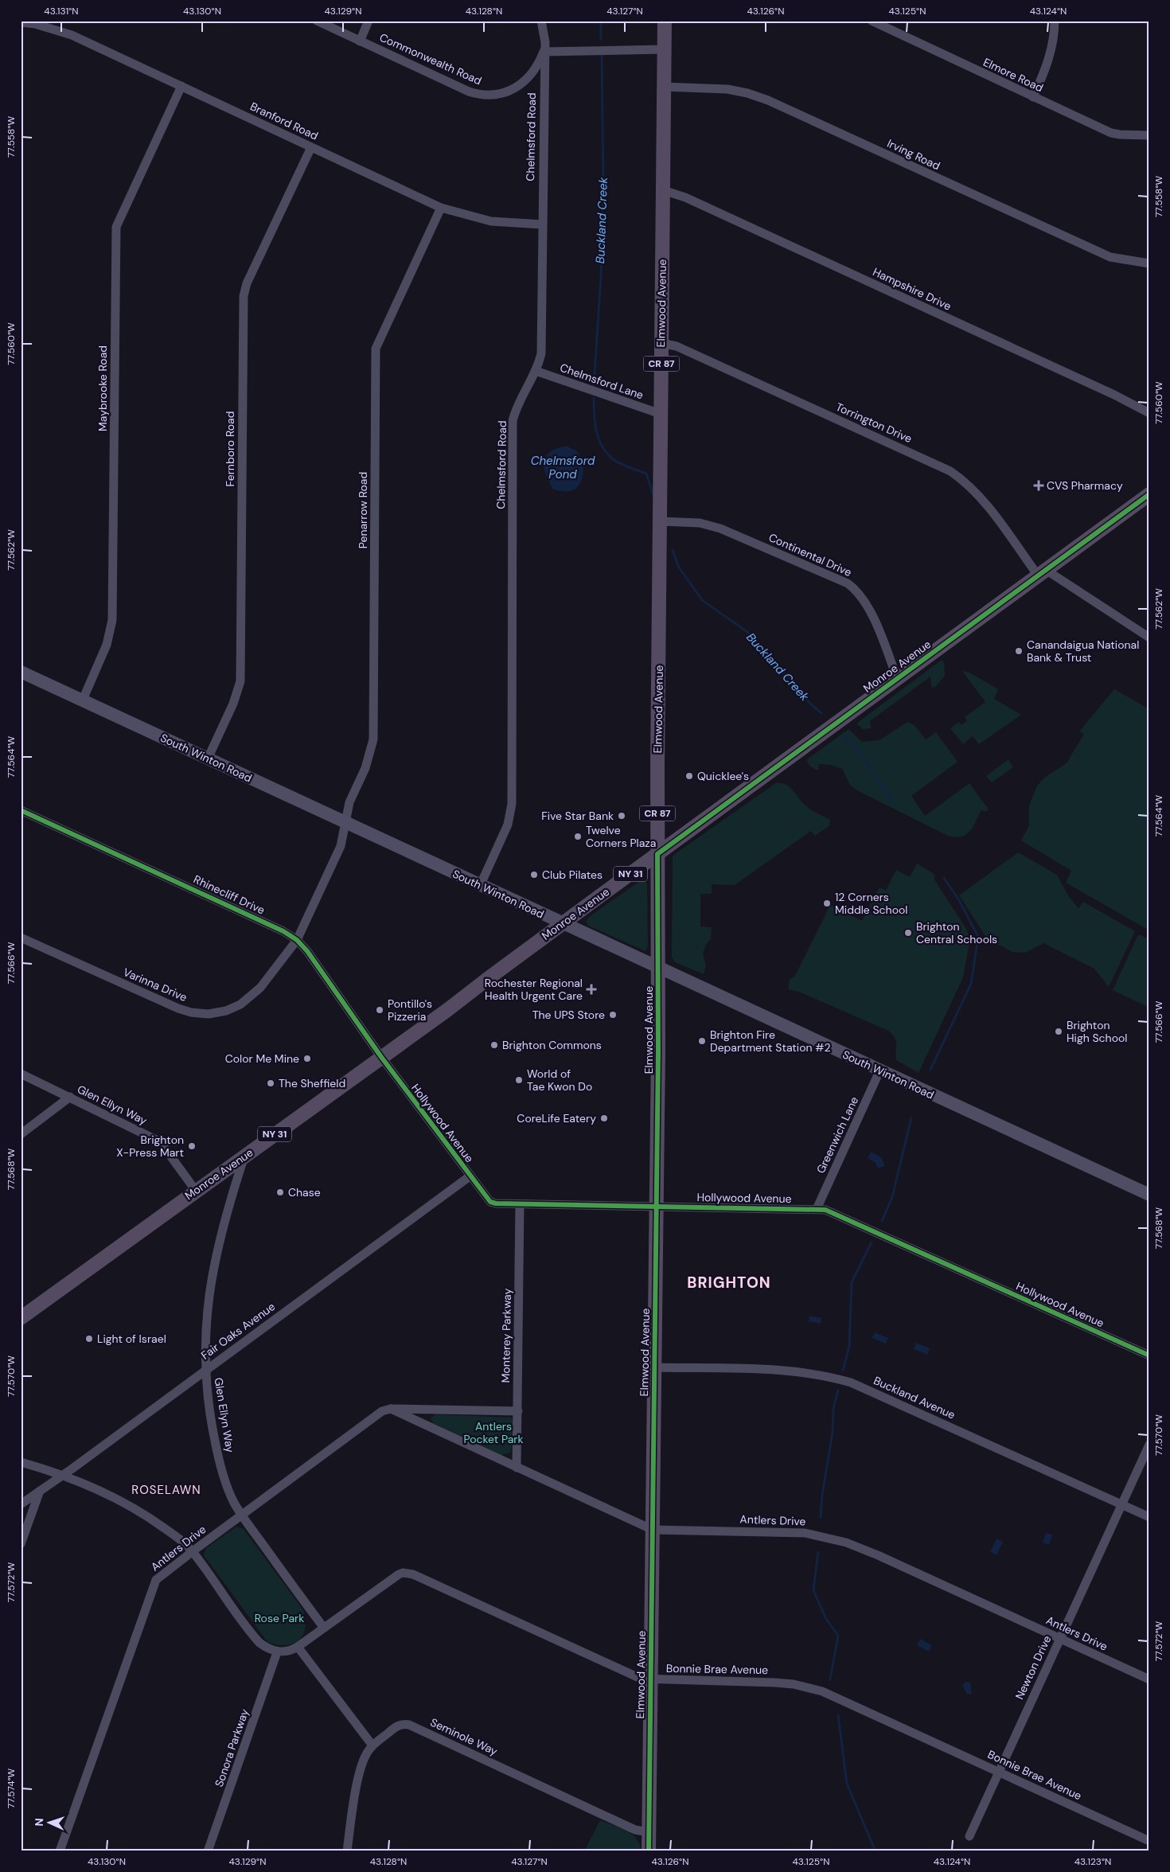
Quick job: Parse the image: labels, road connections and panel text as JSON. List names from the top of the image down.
{
  "streets": {
    "main road": [
      "Elmwood Avenue",
      "CR 87",
      "Monroe Avenue",
      "South Winton Road",
      "NY 31"
    ],
    "street": [
      "Commonwealth Road",
      "Elmore Road",
      "Branford Road",
      "Chelmsford Road",
      "Irving Road",
      "Hampshire Drive",
      "Chelmsford Lane",
      "Maybrooke Road",
      "Torrington Drive",
      "Fernboro Road",
      "Penarrow Road",
      "Continental Drive",
      "Rhinecliff Drive",
      "Varinna Drive",
      "Glen Ellyn Way",
      "Hollywood Avenue",
      "Greenwich Lane",
      "Fair Oaks Avenue",
      "Monterey Parkway",
      "Buckland Avenue",
      "Antlers Drive",
      "Newton Drive",
      "Bonnie Brae Avenue",
      "Seminole Way",
      "Sonora Parkway"
    ]
  },
  "crossings": [
    ["Commonwealth Road", "Chelmsford Road"],
    ["Branford Road", "Chelmsford Road"],
    ["Branford Road", "Maybrooke Road"],
    ["Branford Road", "Fernboro Road"],
    ["Branford Road", "Penarrow Road"],
    ["Chelmsford Road", "Chelmsford Lane"],
    ["Chelmsford Road", "South Winton Road"],
    ["Irving Road", "Elmwood Avenue"],
    ["Hampshire Drive", "Elmwood Avenue"],
    ["Elmwood Avenue", "Chelmsford Lane"],
    ["Elmwood Avenue", "Torrington Drive"],
    ["Elmwood Avenue", "Continental Drive"],
    ["Elmwood Avenue", "Monroe Avenue"],
    ["Elmwood Avenue", "South Winton Road"],
    ["Elmwood Avenue", "Hollywood Avenue"],
    ["Elmwood Avenue", "Buckland Avenue"],
    ["Elmwood Avenue", "Antlers Drive"],
    ["Elmwood Avenue", "Bonnie Brae Avenue"],
    ["Elmwood Avenue", "Seminole Way"],
    ["Maybrooke Road", "South Winton Road"],
    ["Torrington Drive", "Monroe Avenue"],
    ["Fernboro Road", "South Winton Road"],
    ["Penarrow Road", "South Winton Road"],
    ["Penarrow Road", "Varinna Drive"],
    ["Continental Drive", "Monroe Avenue"],
    ["Monroe Avenue", "South Winton Road"],
    ["Monroe Avenue", "Rhinecliff Drive"],
    ["Monroe Avenue", "Glen Ellyn Way"],
    ["Monroe Avenue", "Hollywood Avenue"],
    ["South Winton Road", "Varinna Drive"],
    ["South Winton Road", "Greenwich Lane"],
    ["Rhinecliff Drive", "Varinna Drive"],
    ["Rhinecliff Drive", "Hollywood Avenue"],
    ["Glen Ellyn Way", "Fair Oaks Avenue"],
    ["Glen Ellyn Way", "Antlers Drive"],
    ["Glen Ellyn Way", "Bonnie Brae Avenue"],
    ["Hollywood Avenue", "Greenwich Lane"],
    ["Hollywood Avenue", "Fair Oaks Avenue"],
    ["Hollywood Avenue", "Monterey Parkway"],
    ["Monterey Parkway", "Antlers Drive"],
    ["Buckland Avenue", "Newton Drive"],
    ["Antlers Drive", "Newton Drive"],
    ["Newton Drive", "Bonnie Brae Avenue"]
  ],
  "districts": ["BRIGHTON", "ROSELAWN"],
  "water": ["Buckland Creek", "Chelmsford Pond"],
  "parks": ["Antlers Pocket Park", "Rose Park"],
  "places": {
    "health": ["CVS Pharmacy", "Rochester Regional Health Urgent Care"],
    "other": [
      "Canandaigua National Bank & Trust",
      "Quicklee's",
      "Five Star Bank",
      "Twelve Corners Plaza",
      "Club Pilates",
      "12 Corners Middle School",
      "Brighton Central Schools",
      "Pontillo's Pizzeria",
      "The UPS Store",
      "Brighton High School",
      "Brighton Fire Department Station #2",
      "Brighton Commons",
      "Color Me Mine",
      "World of Tae Kwon Do",
      "The Sheffield",
      "CoreLife Eatery",
      "Brighton X-Press Mart",
      "Chase",
      "Light of Israel"
    ]
  },
  "north": "left",
  "coordinates": [
    "43.131°N",
    "43.130°N",
    "43.129°N",
    "43.128°N",
    "43.127°N",
    "43.126°N",
    "43.125°N",
    "43.124°N",
    "77.558°W",
    "77.560°W",
    "77.562°W",
    "77.564°W",
    "77.566°W",
    "77.568°W",
    "77.570°W",
    "77.572°W",
    "77.574°W",
    "43.123°N"
  ]
}
